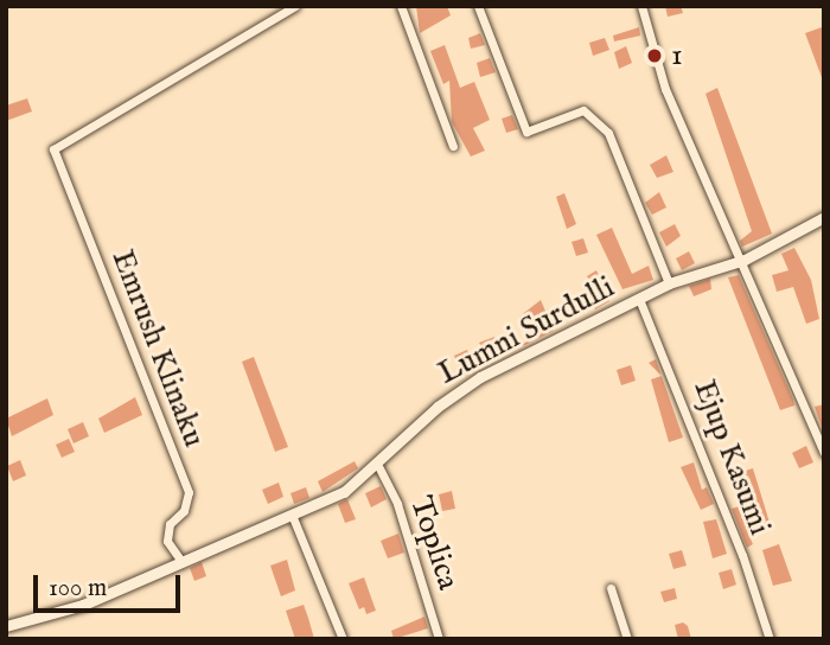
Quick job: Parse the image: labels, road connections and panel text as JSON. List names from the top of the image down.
{
  "streets": {
    "street": [
      "Lumni Surdulli",
      "Emrush Klinaku",
      "Ejup Kasumi",
      "Toplica"
    ]
  },
  "crossings": [
    ["Lumni Surdulli", "Emrush Klinaku"],
    ["Lumni Surdulli", "Ejup Kasumi"],
    ["Lumni Surdulli", "Toplica"]
  ],
  "places": ["1"],
  "scale_bar": "100 m"
}
